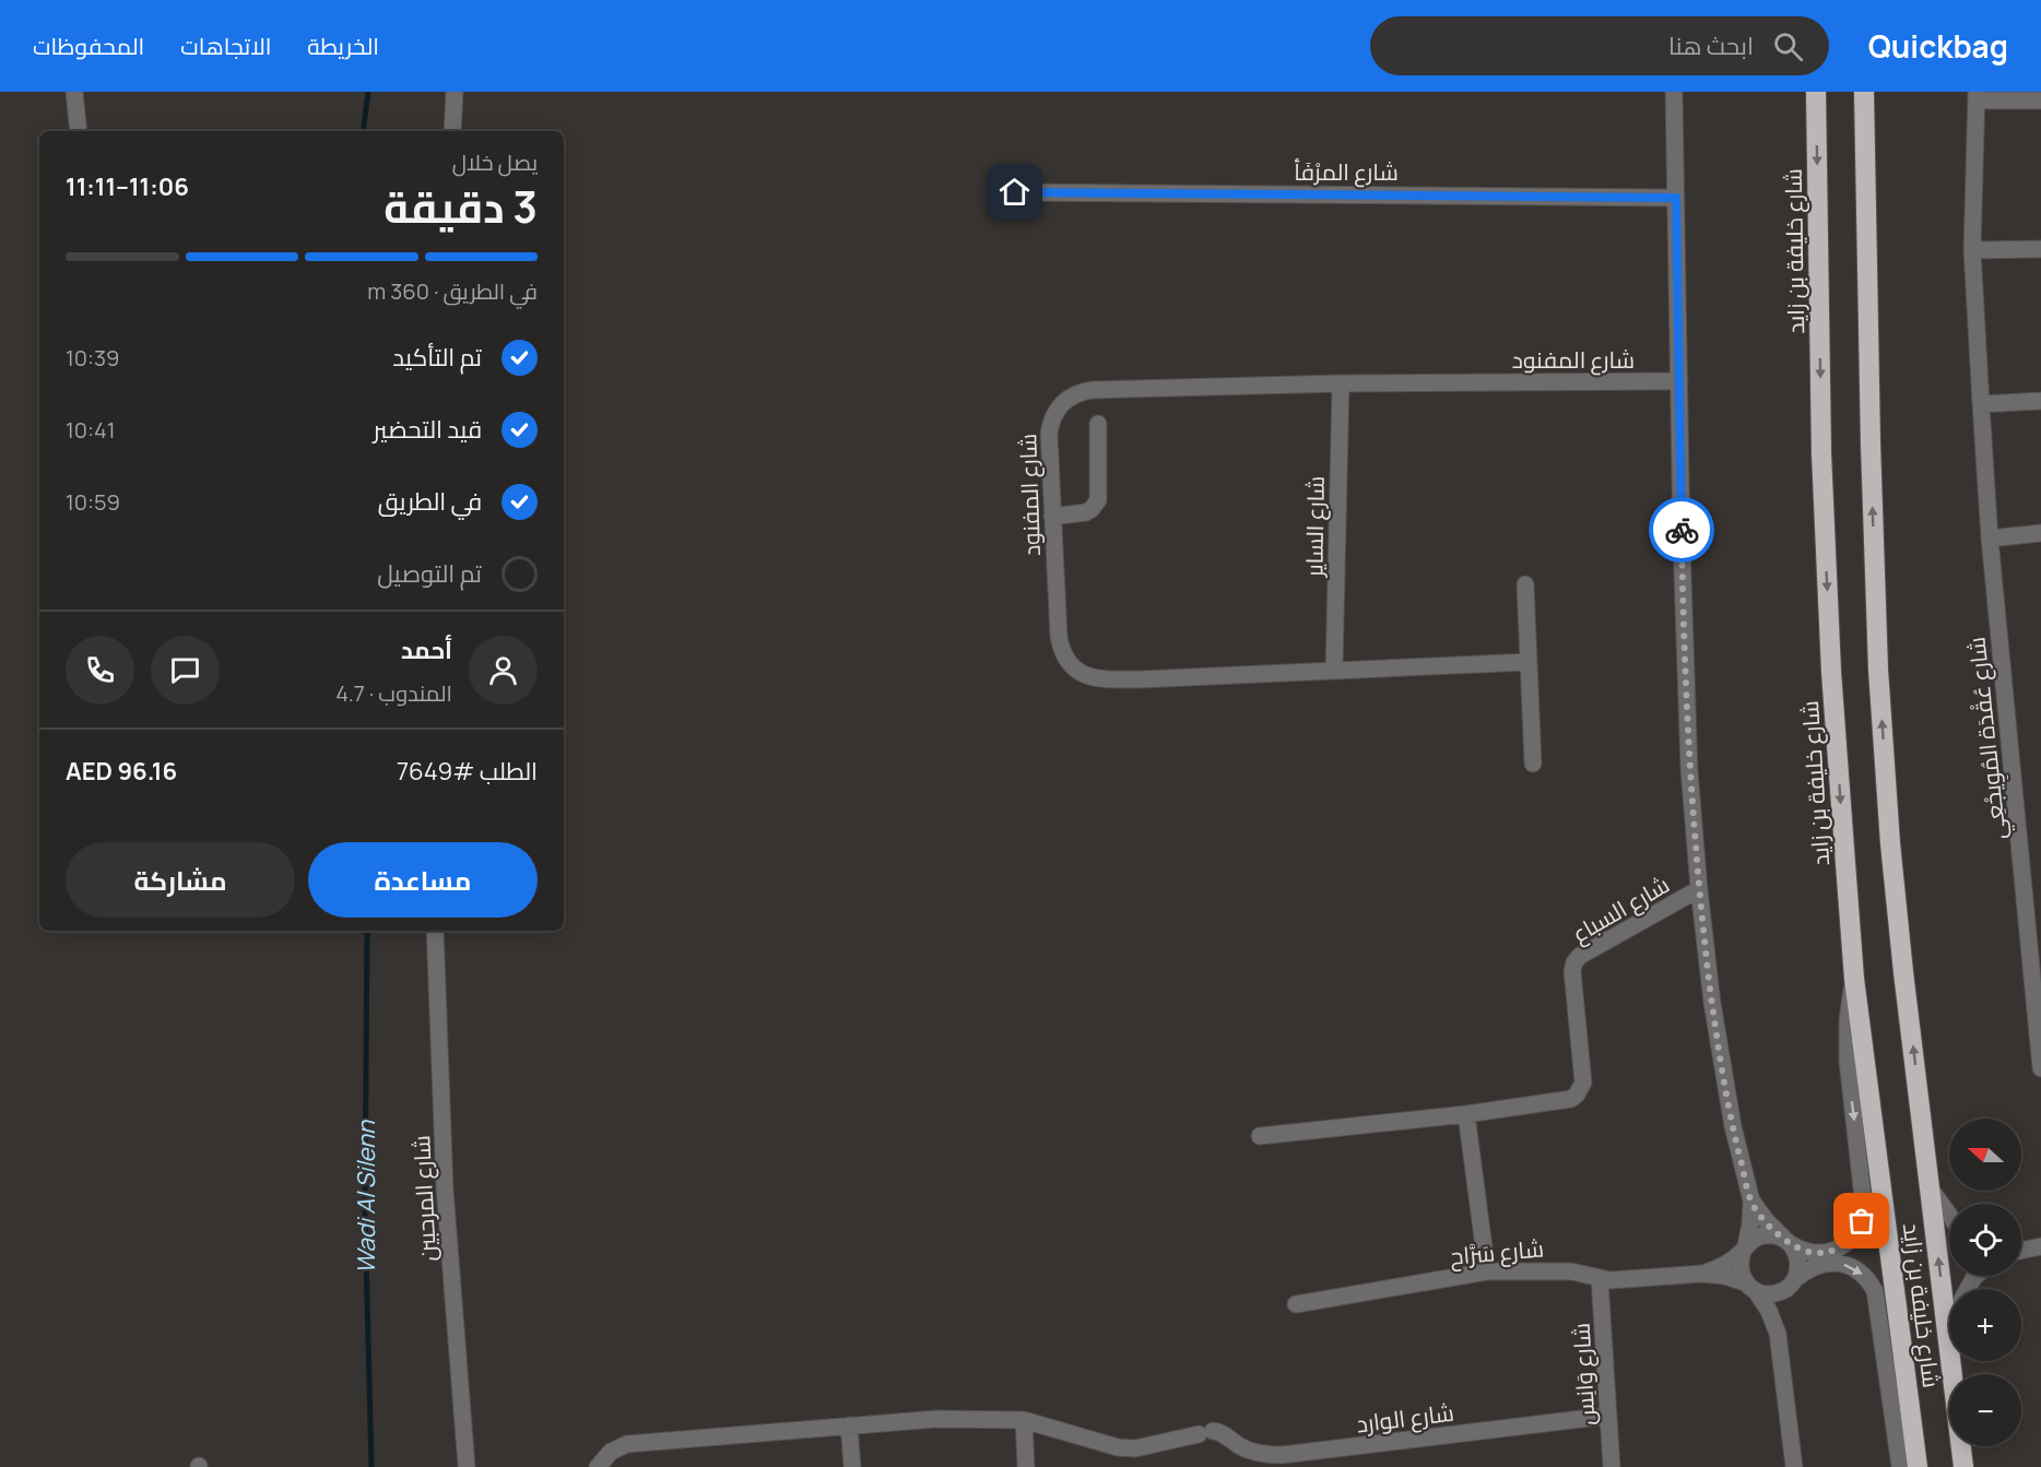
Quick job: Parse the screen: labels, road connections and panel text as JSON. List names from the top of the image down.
{
  "streets": {
    "highway": ["شارع خليفة بن زايد"],
    "street": [
      "شارع المرْفَأ",
      "شارع المفنود",
      "شارع الساير",
      "شارع عُقْدَة المُوِيجْعِي",
      "شارع السباع",
      "شارع المرحبين",
      "شارع سَرَّاح",
      "شارع وَانِس",
      "شارع الوارد"
    ]
  },
  "crossings": [
    ["شارع المفنود", "شارع الساير"],
    ["شارع سَرَّاح", "شارع وَانِس"],
    ["شارع وَانِس", "شارع الوارد"]
  ],
  "water": ["Wadi Al Silenn"],
  "north": "left",
  "page": {
    "header": "Quickbag",
    "search": "ابحث هنا",
    "nav": ["الخريطة", "الاتجاهات", "المحفوظات"],
    "heading": ["3 دقيقة", "يصل خلال", "11:06–11:11"],
    "panel": [
      "أحمد",
      "المندوب · 4.7",
      "الطلب #7649",
      "AED 96.16"
    ],
    "bar": "في الطريق · 360 m",
    "list": [
      ["تم التأكيد", "10:39"],
      ["قيد التحضير", "10:41"],
      ["في الطريق", "10:59"],
      "تم التوصيل"
    ],
    "buttons": ["مساعدة", "مشاركة"],
    "map_buttons": ["+", "−"]
  }
}
